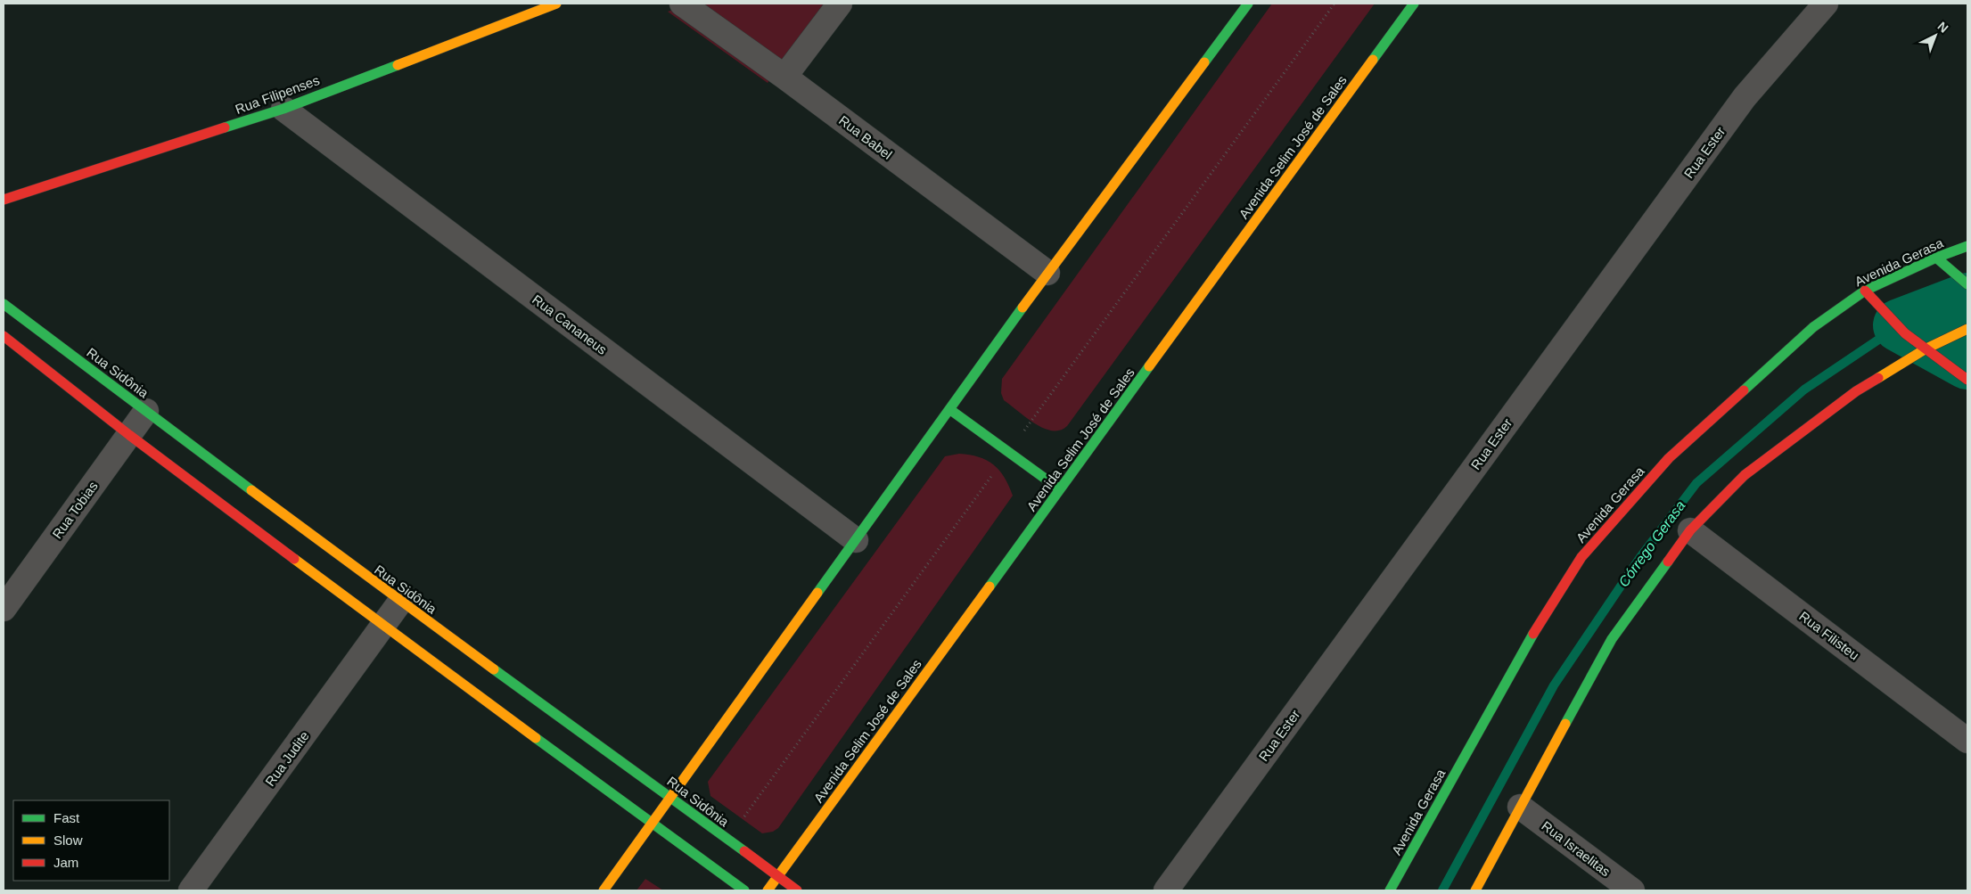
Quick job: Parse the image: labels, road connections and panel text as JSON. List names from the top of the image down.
{
  "streets": {
    "main road": [
      "Rua Filipenses",
      "Avenida Selim José de Sales",
      "Avenida Gerasa",
      "Rua Sidônia"
    ],
    "street": [
      "Rua Babel",
      "Rua Ester",
      "Rua Cananeus",
      "Rua Tobias",
      "Rua Filisteu",
      "Rua Judite",
      "Rua Israelitas"
    ]
  },
  "crossings": [
    ["Rua Filipenses", "Rua Cananeus"],
    ["Avenida Selim José de Sales", "Rua Sidônia"],
    ["Rua Sidônia", "Rua Tobias"],
    ["Rua Sidônia", "Rua Judite"]
  ],
  "water": ["Córrego Gerasa"],
  "legend": ["Fast", "Slow", "Jam"],
  "north": "top right"
}
